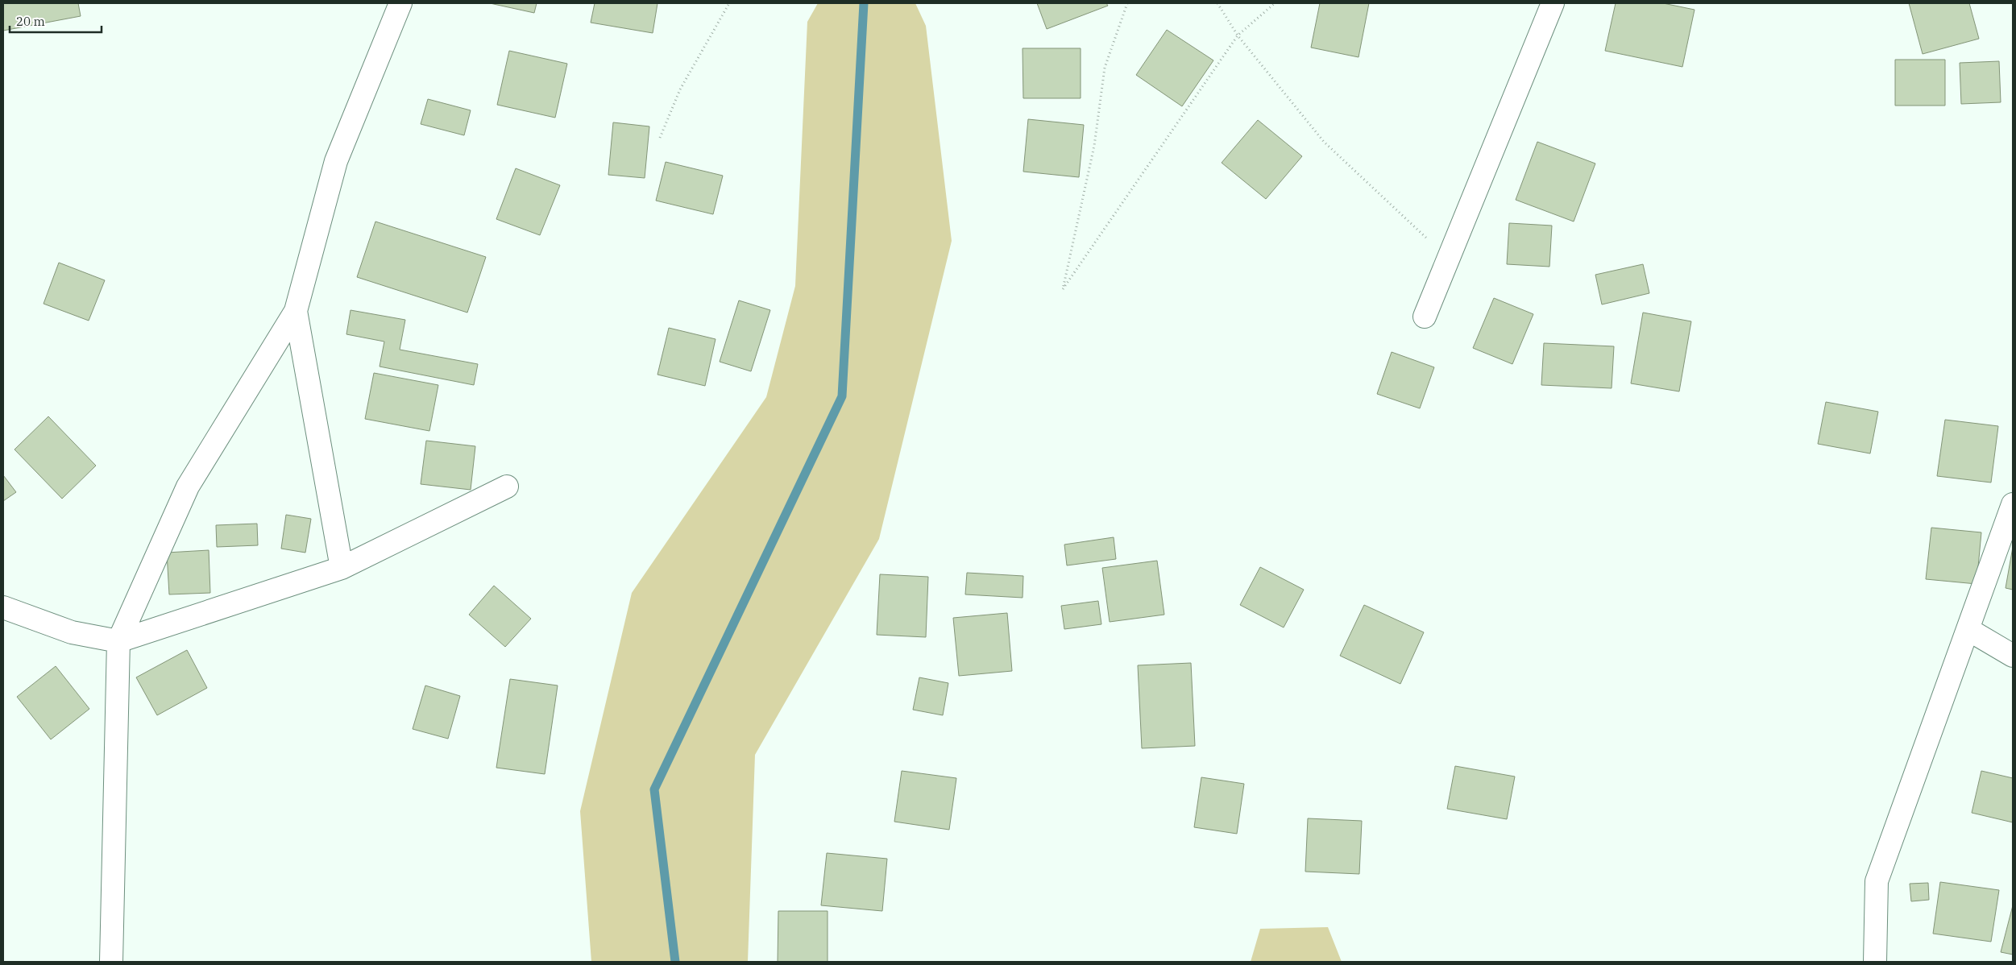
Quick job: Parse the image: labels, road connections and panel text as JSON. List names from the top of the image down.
{
  "scale_bar": "20 m"
}
